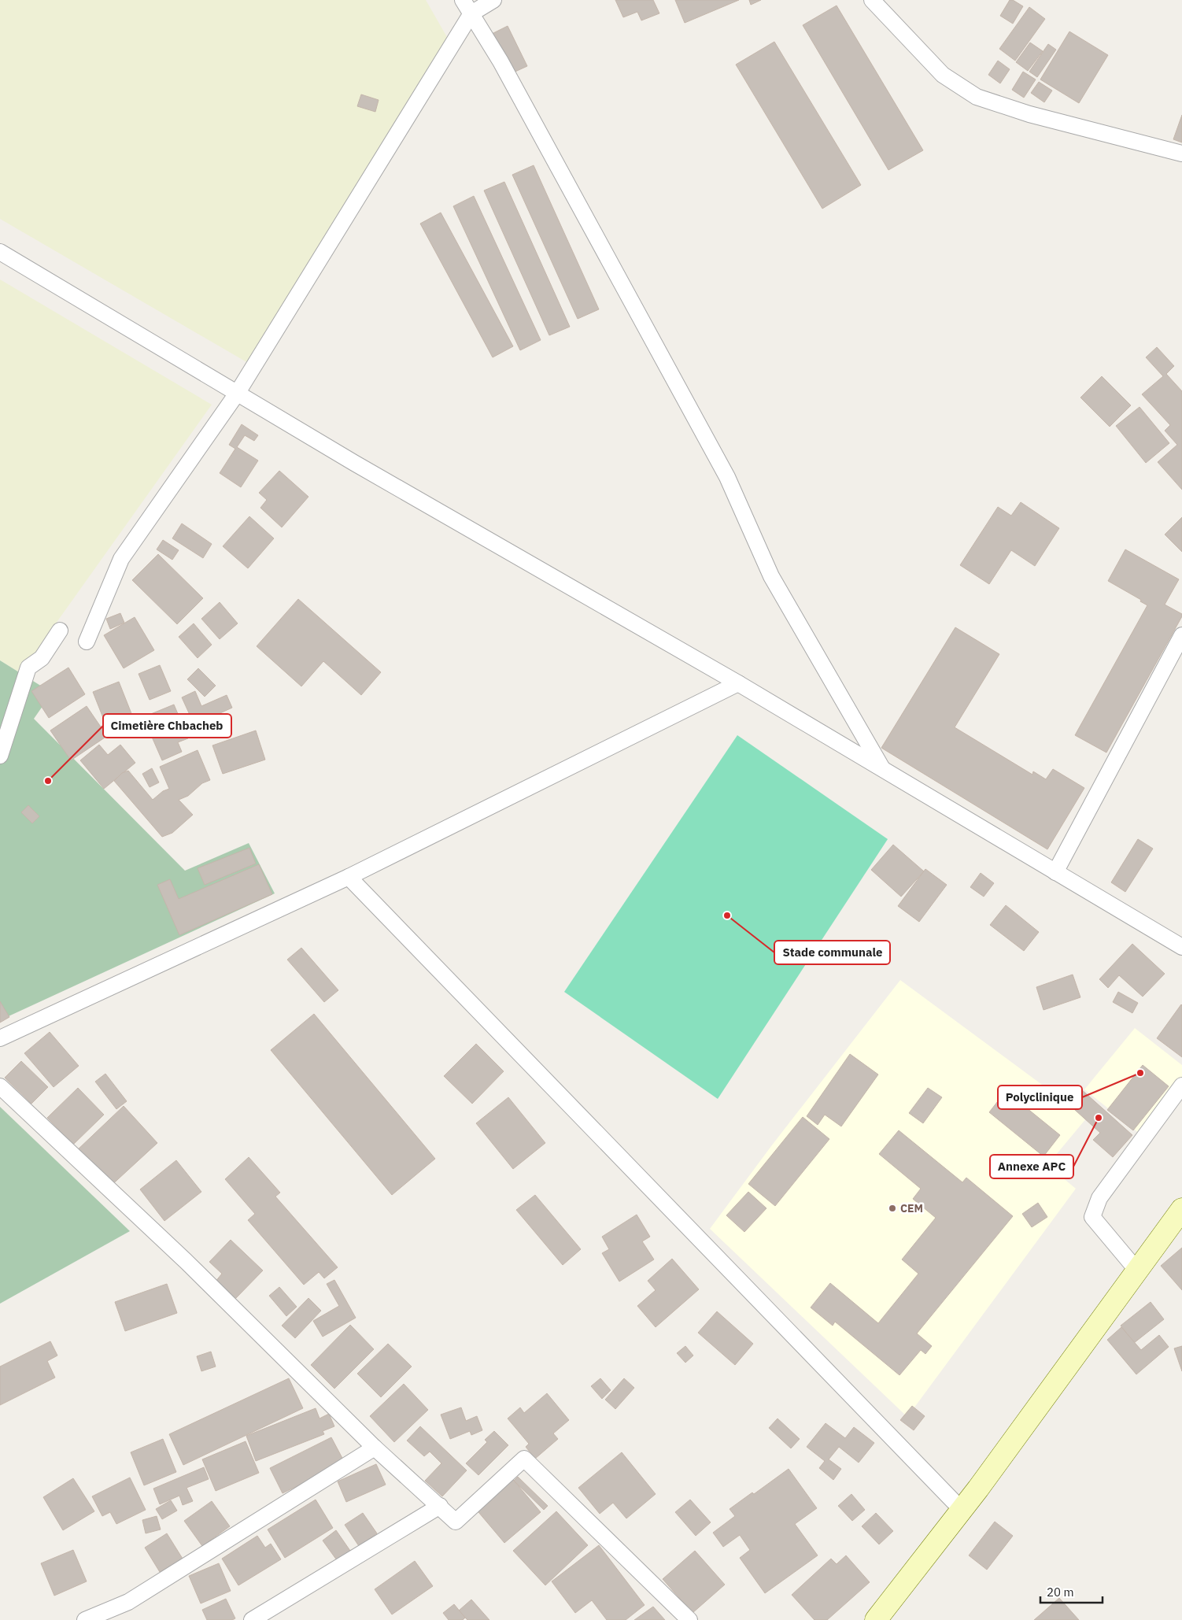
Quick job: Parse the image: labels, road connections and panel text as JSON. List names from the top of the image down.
{
  "places": [
    "Cimetière Chbacheb",
    "Stade communale",
    "Polyclinique",
    "Annexe APC",
    "CEM"
  ],
  "scale_bar": "20 m"
}
